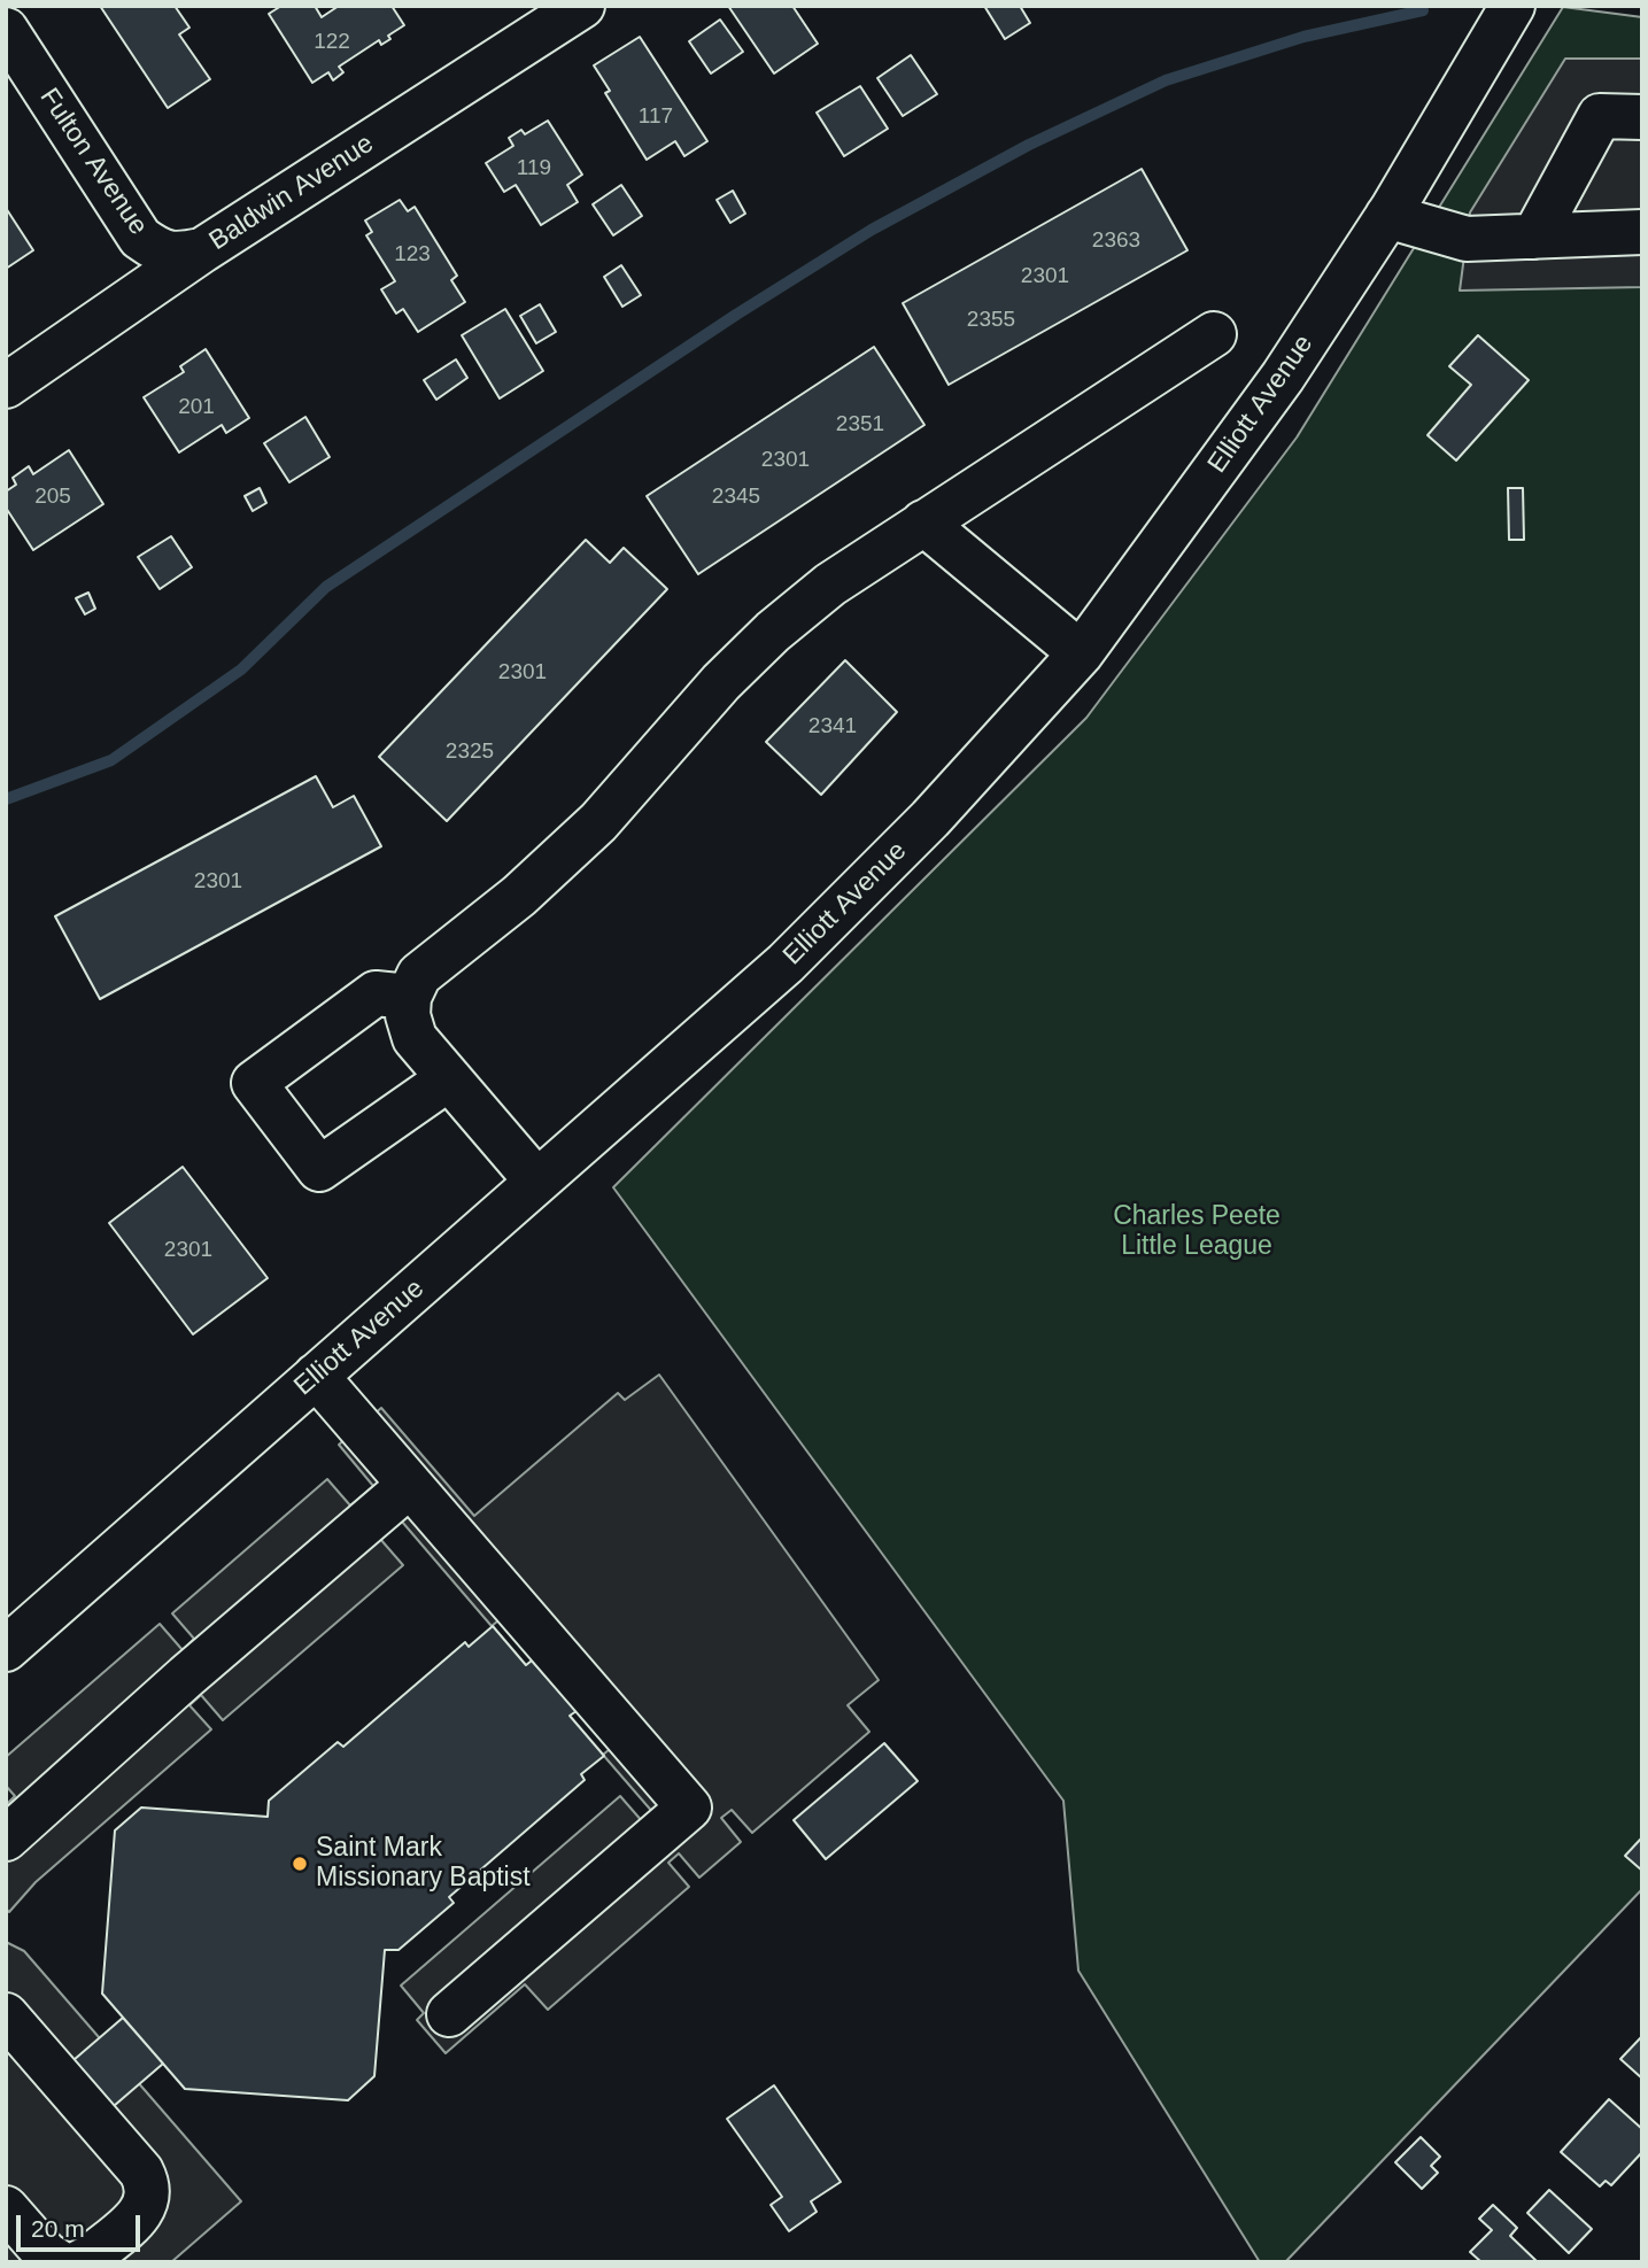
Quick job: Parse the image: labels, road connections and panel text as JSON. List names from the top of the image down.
{
  "streets": {
    "street": ["Fulton Avenue", "Baldwin Avenue", "Elliott Avenue"]
  },
  "crossings": [
    ["Fulton Avenue", "Baldwin Avenue"]
  ],
  "parks": ["Charles Peete Little League"],
  "places": ["Saint Mark Missionary Baptist"],
  "house_numbers": [
    "122",
    "117",
    "119",
    "2363",
    "123",
    "2301",
    "2355",
    "201",
    "2351",
    "2301",
    "205",
    "2345",
    "2301",
    "2341",
    "2325",
    "2301",
    "2301"
  ],
  "scale_bar": "20 m"
}
